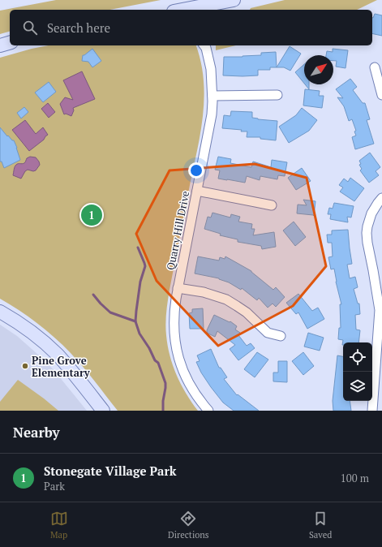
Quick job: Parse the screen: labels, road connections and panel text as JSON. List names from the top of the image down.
{
  "streets": {
    "street": ["Quarry Hill Drive"]
  },
  "places": ["Pine Grove Elementary"],
  "north": "top right",
  "page": {
    "search": "Search here",
    "pins": "1",
    "heading": "Nearby",
    "list": [
      {
        "mark": "1",
        "name": "Stonegate Village Park",
        "note": "Park",
        "value": "100 m"
      }
    ],
    "nav": ["Map", "Directions", "Saved"]
  }
}
